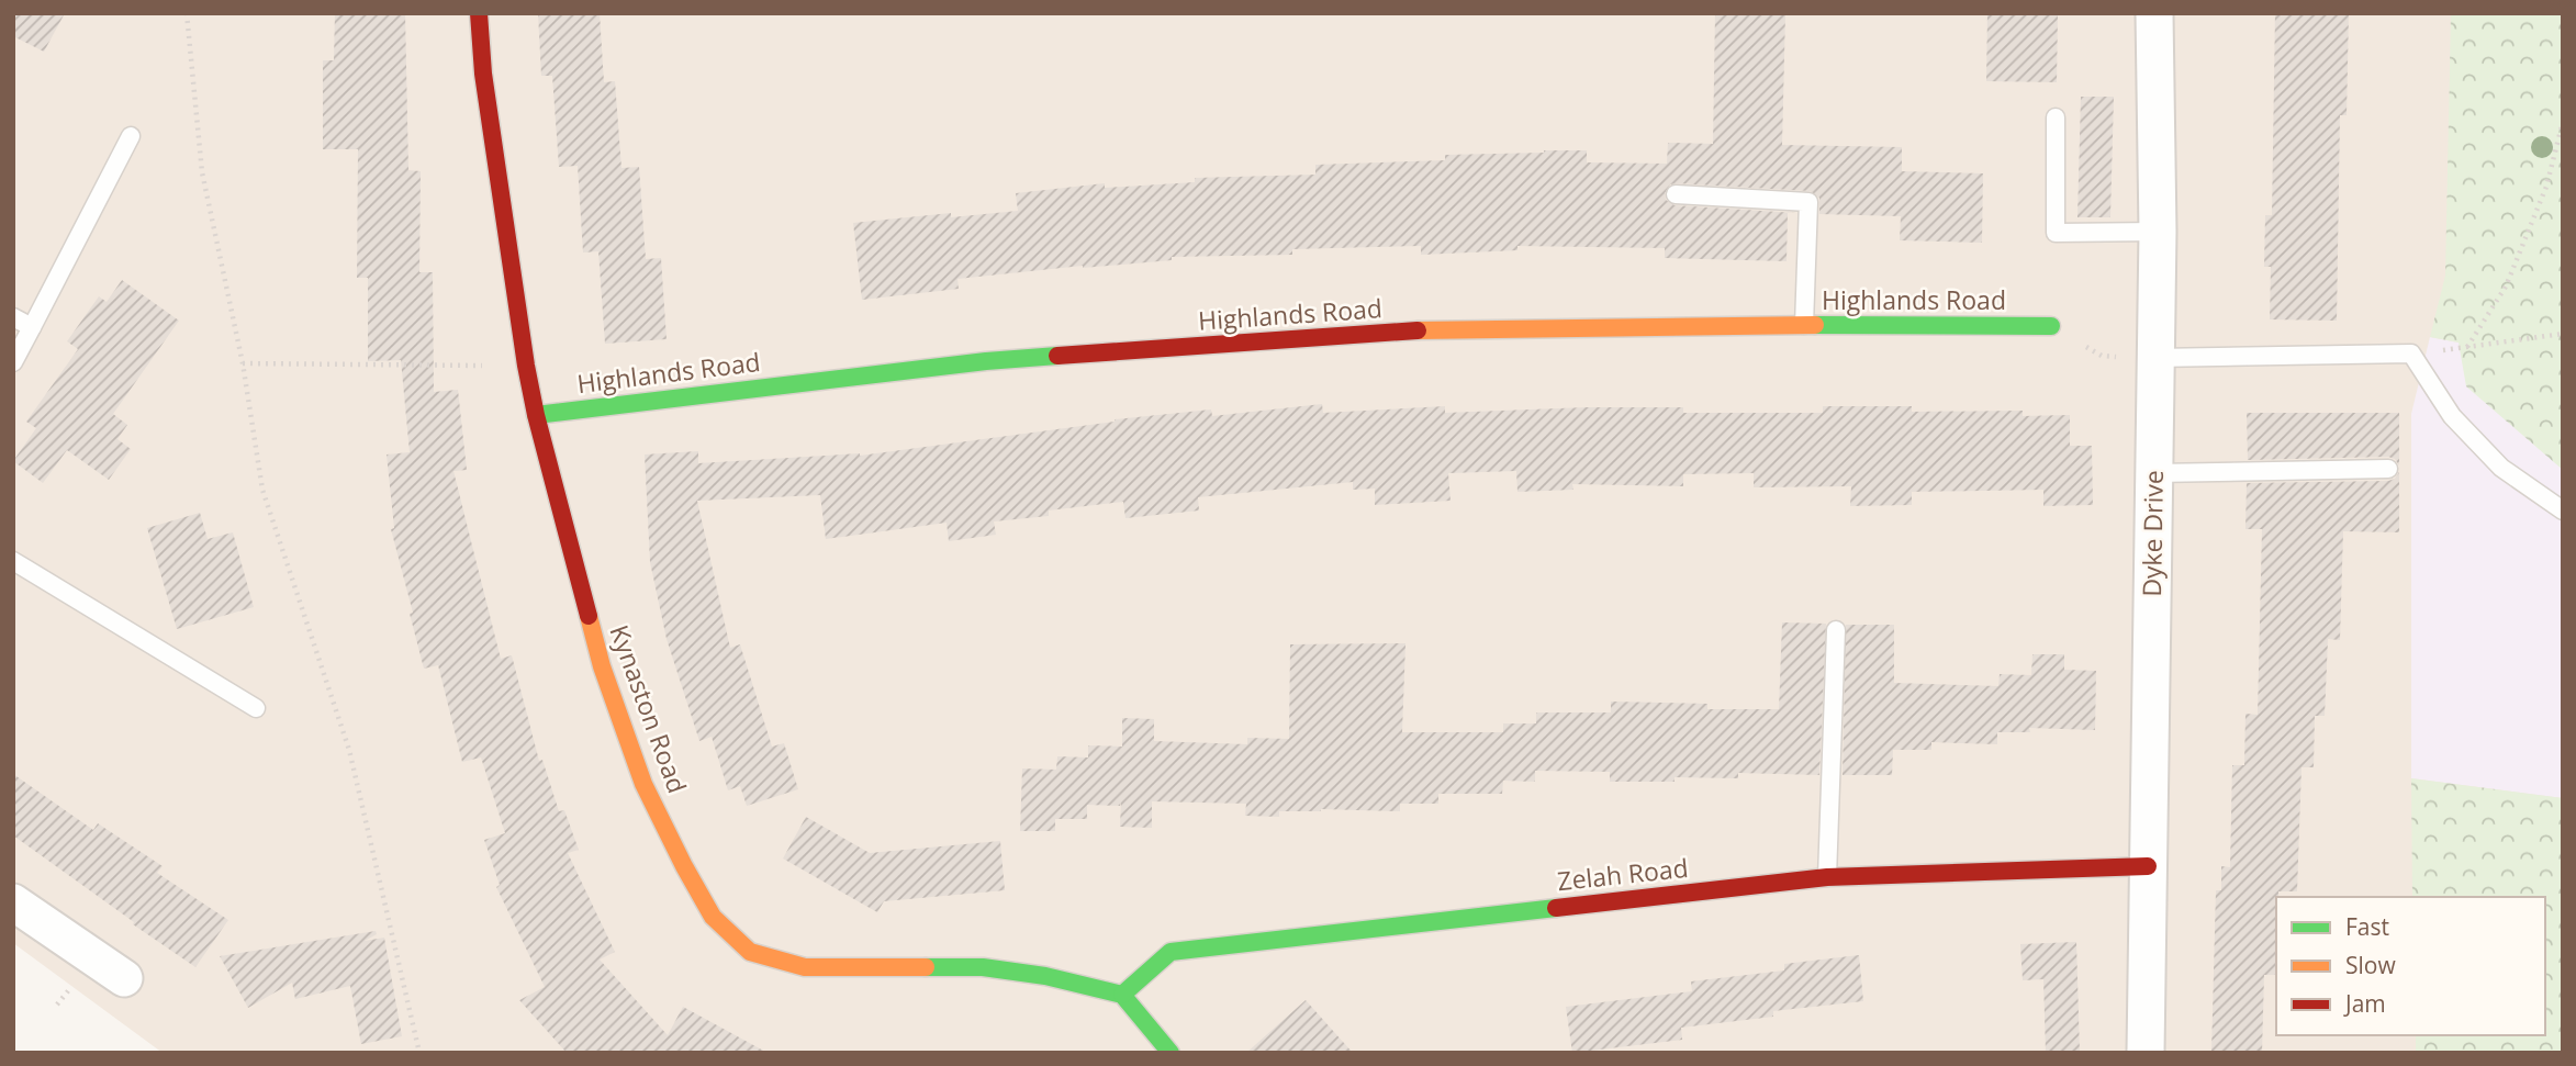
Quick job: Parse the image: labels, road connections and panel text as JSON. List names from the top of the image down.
{
  "streets": {
    "street": [
      "Highlands Road",
      "Dyke Drive",
      "Kynaston Road",
      "Zelah Road"
    ]
  },
  "crossings": [
    ["Highlands Road", "Kynaston Road"],
    ["Dyke Drive", "Zelah Road"],
    ["Kynaston Road", "Zelah Road"]
  ],
  "legend": ["Fast", "Slow", "Jam"]
}
